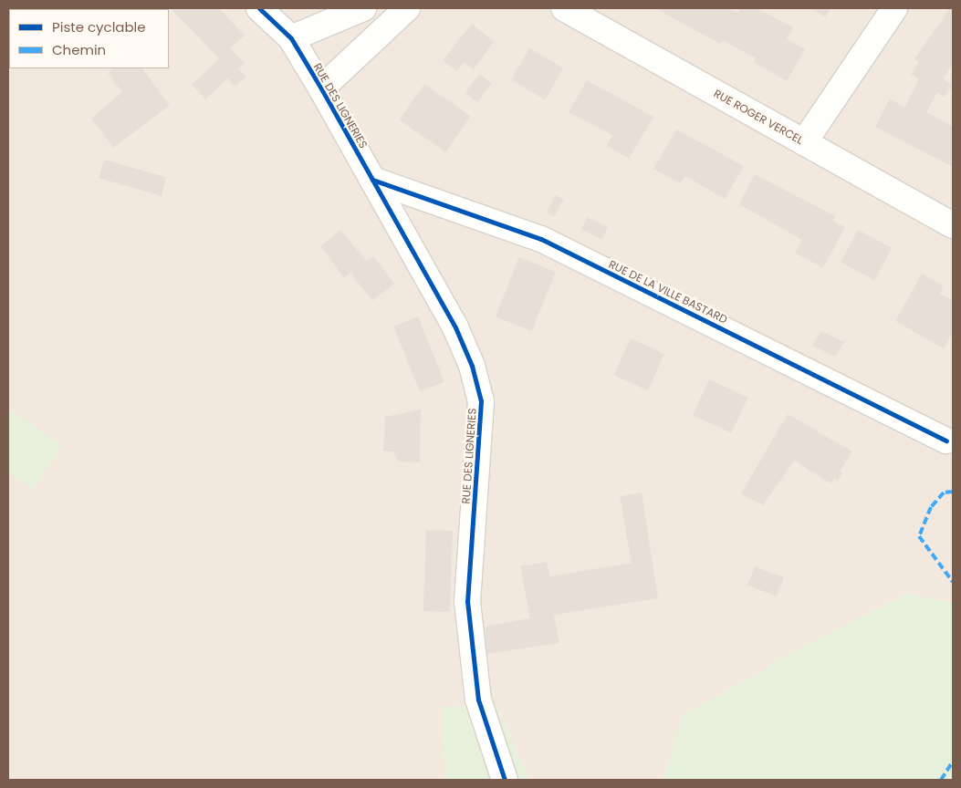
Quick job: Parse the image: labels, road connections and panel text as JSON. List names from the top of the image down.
{
  "streets": {
    "street": ["RUE DES LIGNERIES", "RUE ROGER VERCEL", "RUE DE LA VILLE BASTARD"]
  },
  "crossings": [
    ["RUE DES LIGNERIES", "RUE DE LA VILLE BASTARD"]
  ],
  "legend": ["Piste cyclable", "Chemin"]
}
